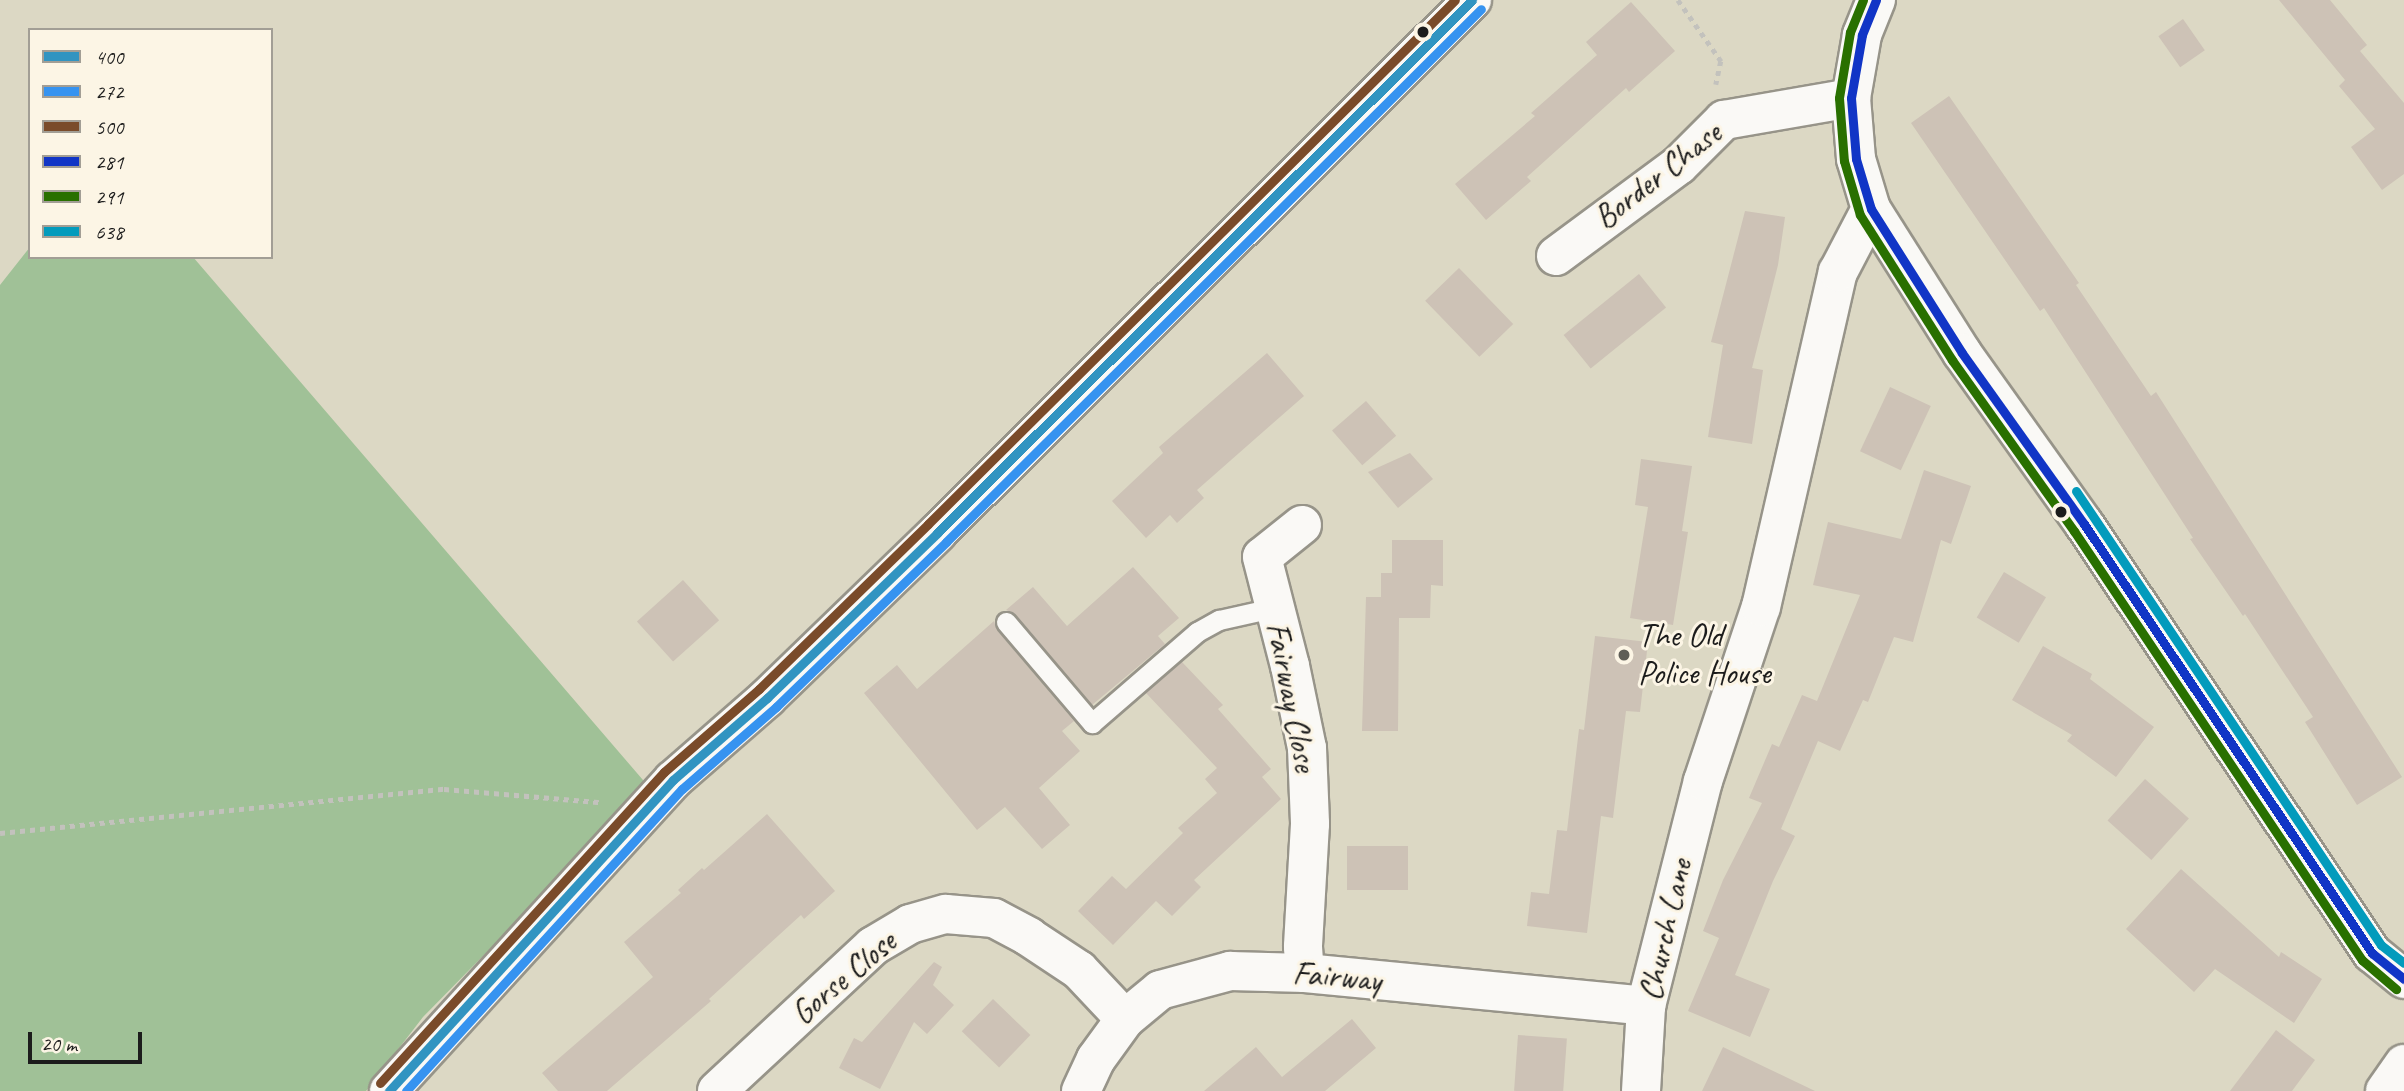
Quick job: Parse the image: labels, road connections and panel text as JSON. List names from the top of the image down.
{
  "streets": {
    "main road": [
      "Border Chase",
      "Fairway Close",
      "Church Lane",
      "Fairway",
      "Gorse Close"
    ]
  },
  "crossings": [
    ["Fairway Close", "Fairway"],
    ["Church Lane", "Fairway"],
    ["Fairway", "Gorse Close"]
  ],
  "places": ["The Old Police House"],
  "lines": [
    "transit line 400",
    "transit line 500",
    "transit line 281",
    "transit line 291",
    "transit line 272",
    "transit line 638"
  ],
  "legend": [
    "400",
    "272",
    "500",
    "281",
    "291",
    "638"
  ],
  "scale_bar": "20 m"
}
